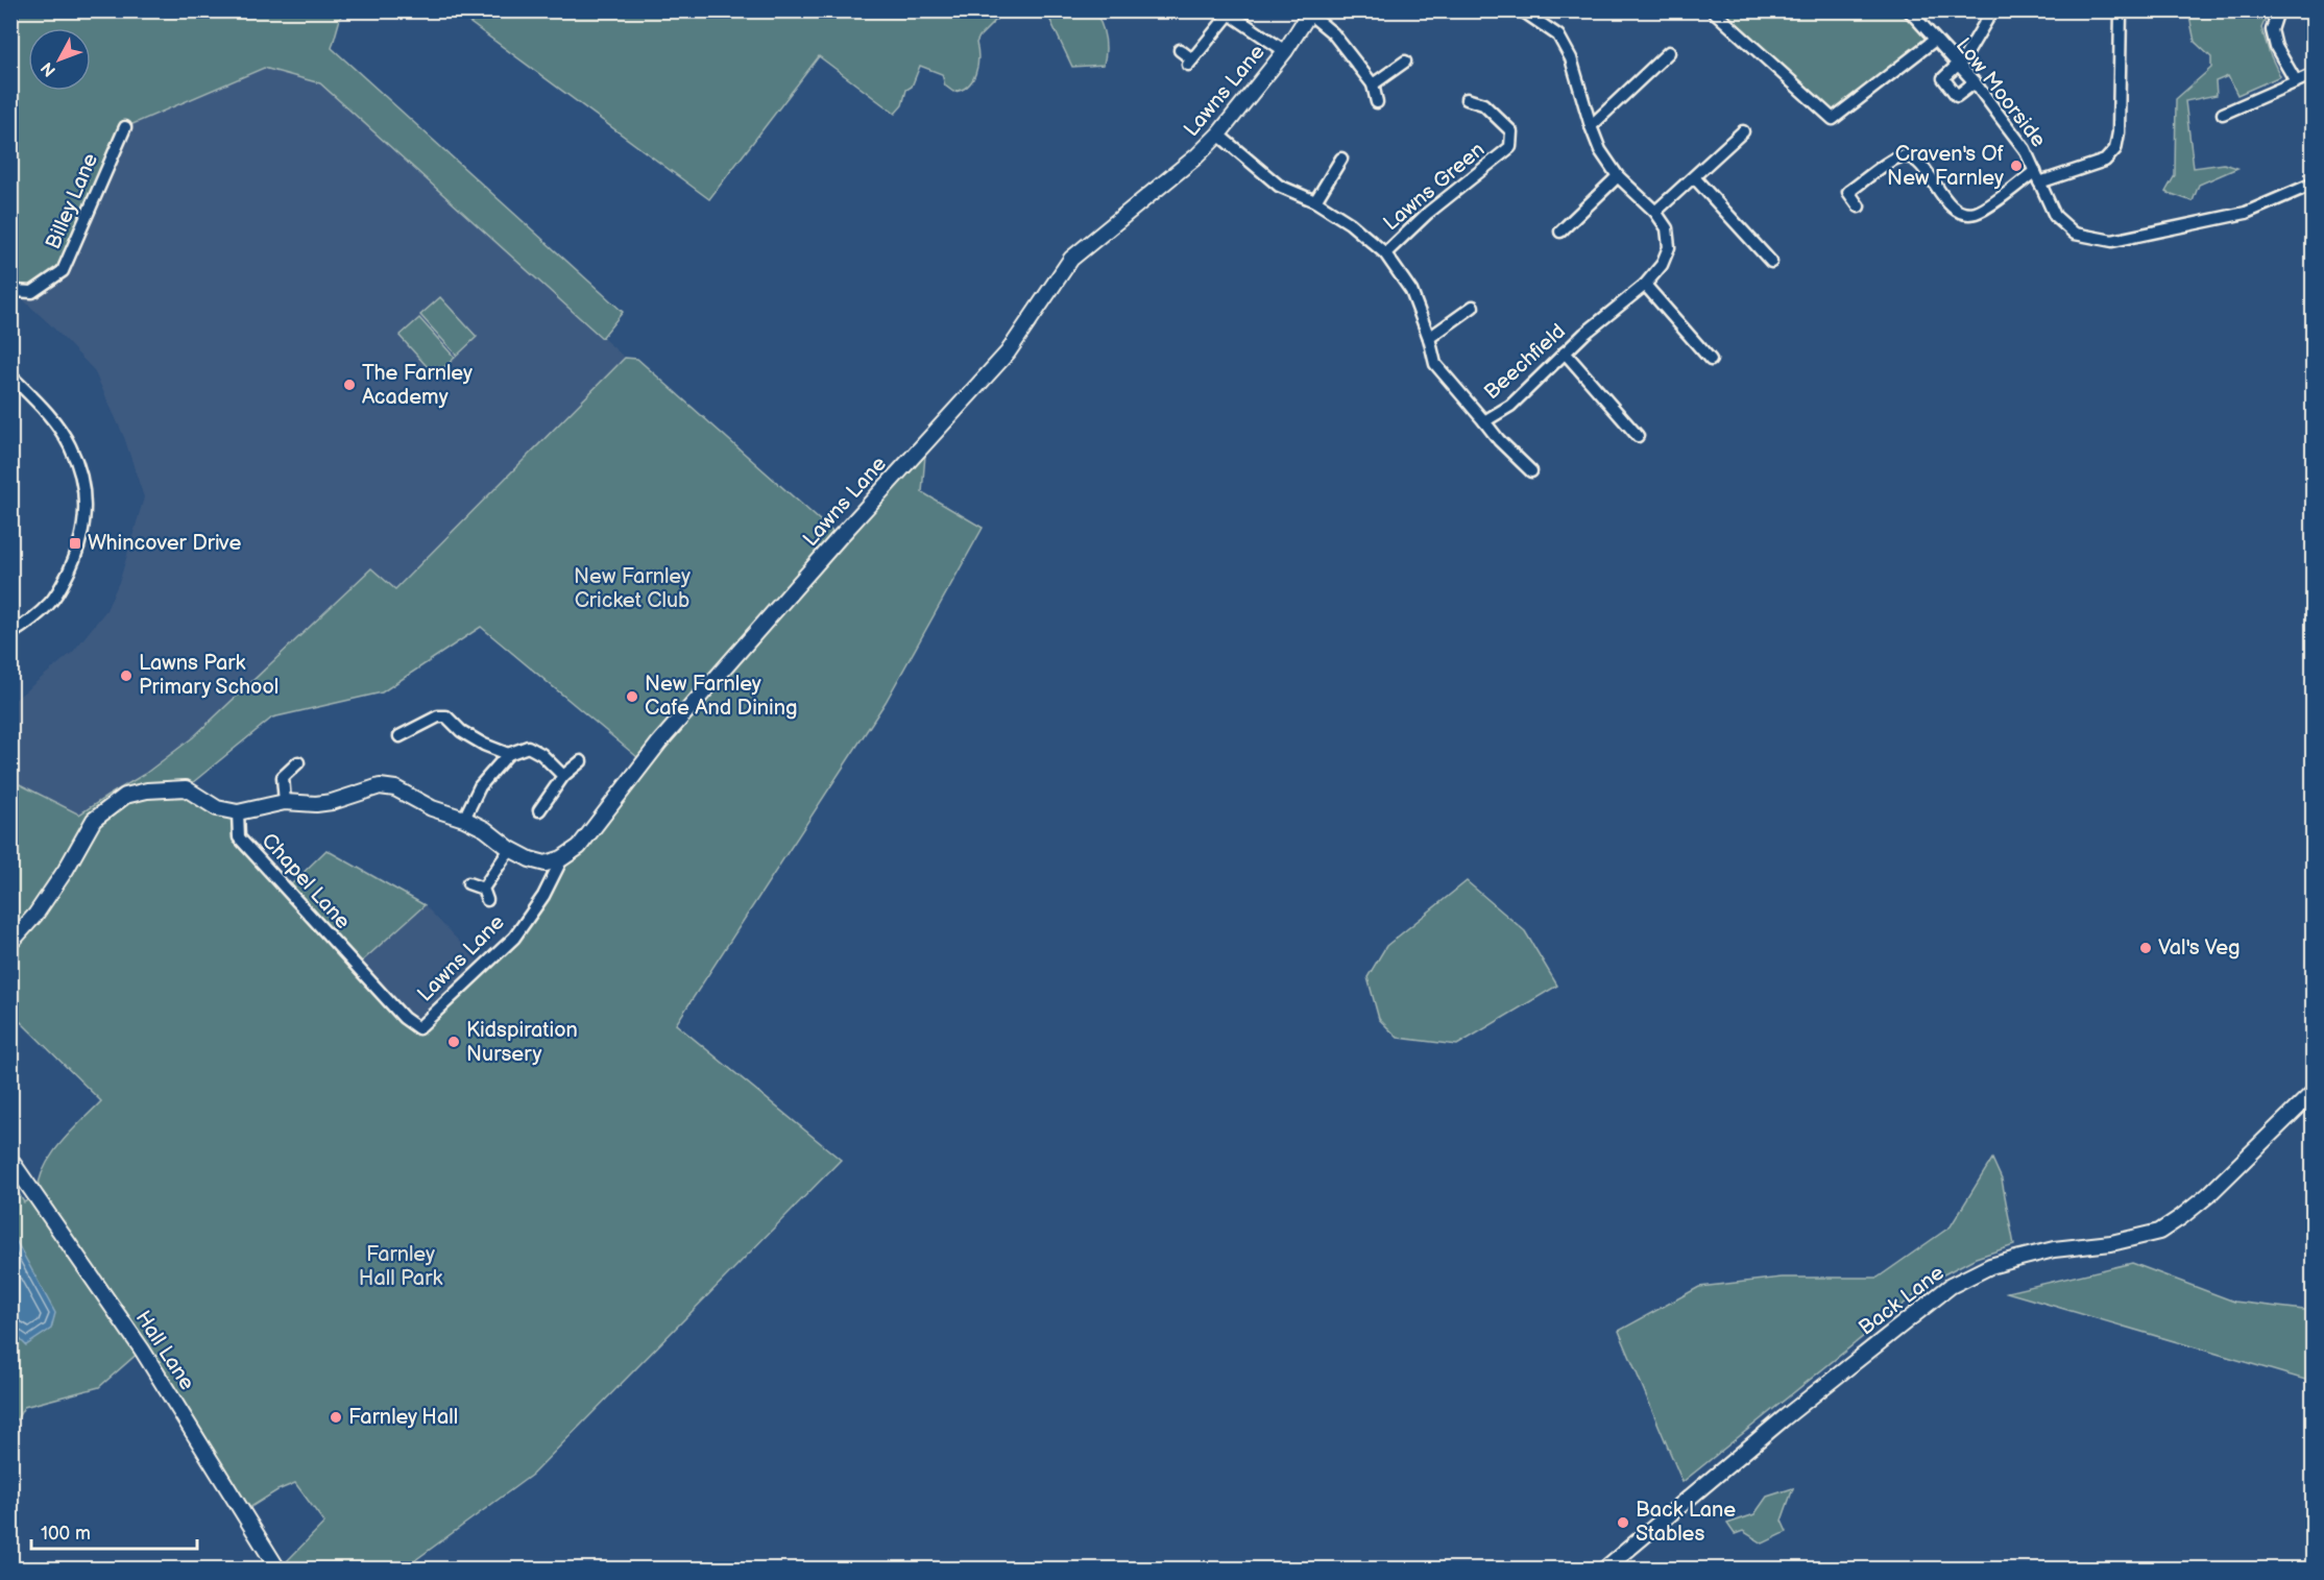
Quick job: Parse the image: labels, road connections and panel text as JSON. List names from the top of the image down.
{
  "streets": {
    "street": [
      "Lawns Lane",
      "Low Moorside",
      "Lawns Green",
      "Billey Lane",
      "Beechfield",
      "Chapel Lane",
      "Back Lane",
      "Hall Lane"
    ]
  },
  "crossings": [
    ["Lawns Lane", "Beechfield"],
    ["Lawns Lane", "Chapel Lane"],
    ["Lawns Green", "Beechfield"]
  ],
  "parks": ["New Farnley Cricket Club", "Farnley Hall Park"],
  "places": {
    "other": [
      "Craven's Of New Farnley",
      "The Farnley Academy",
      "Lawns Park Primary School",
      "New Farnley Cafe And Dining",
      "Val's Veg",
      "Kidspiration Nursery",
      "Farnley Hall",
      "Back Lane Stables"
    ],
    "transit": ["Whincover Drive"]
  },
  "scale_bar": "100 m",
  "north": "bottom left"
}
